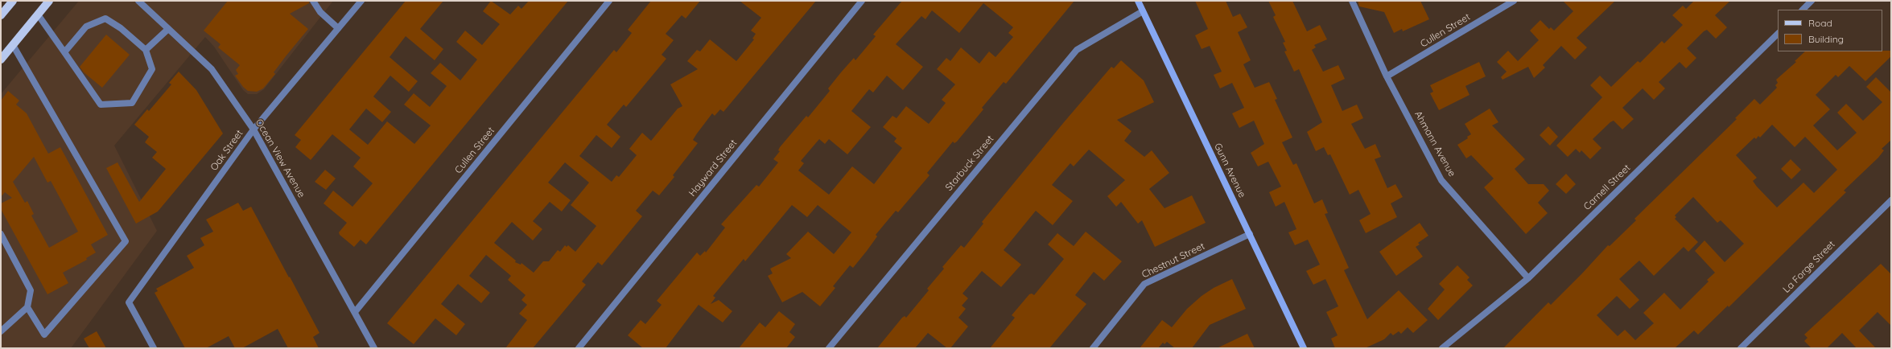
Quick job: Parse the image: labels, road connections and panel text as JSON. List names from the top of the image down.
{
  "streets": {
    "street": [
      "Cullen Street",
      "Ahmann Avenue",
      "Oak Street",
      "Ocean View Avenue",
      "Starbuck Street",
      "Hayward Street",
      "Gunn Avenue",
      "Carnell Street",
      "Chestnut Street",
      "La Forge Street"
    ]
  },
  "crossings": [
    ["Cullen Street", "Ahmann Avenue"],
    ["Cullen Street", "Ocean View Avenue"],
    ["Ahmann Avenue", "Carnell Street"],
    ["Oak Street", "Ocean View Avenue"],
    ["Starbuck Street", "Gunn Avenue"],
    ["Gunn Avenue", "Chestnut Street"]
  ],
  "legend": ["Road", "Building"]
}
